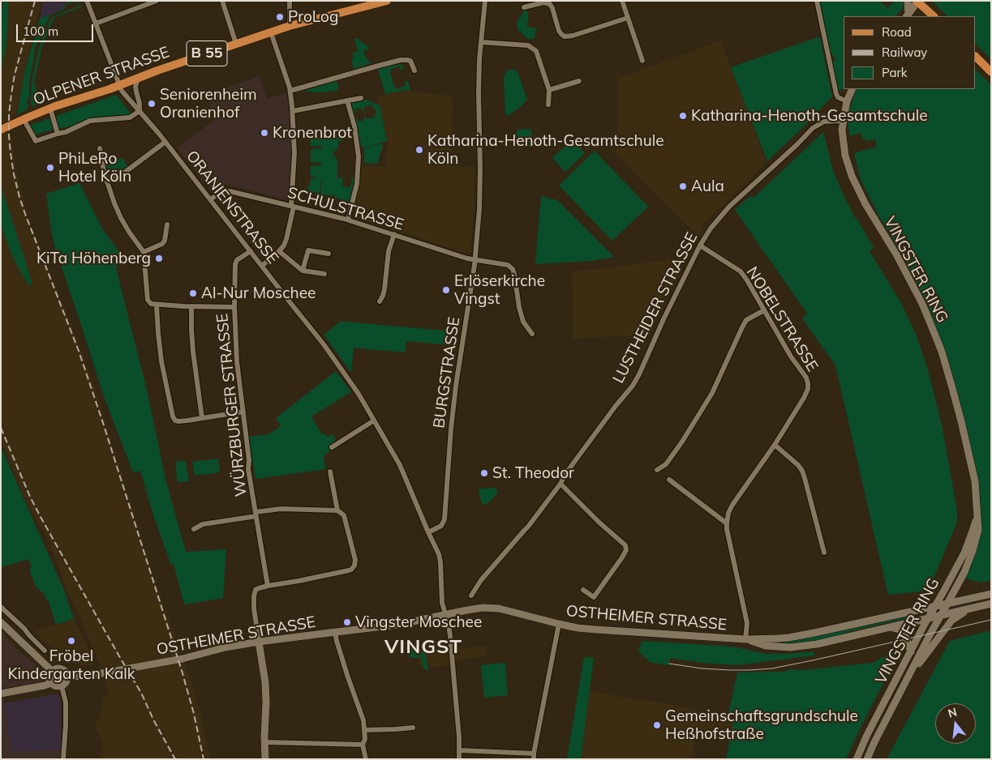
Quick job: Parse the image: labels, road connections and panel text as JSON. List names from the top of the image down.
{
  "streets": {
    "main road": [
      "B 55",
      "OLPENER STRASSE",
      "VINGSTER RING",
      "OSTHEIMER STRASSE"
    ],
    "street": [
      "ORANIENSTRASSE",
      "SCHULSTRASSE",
      "LUSTHEIDER STRASSE",
      "NOBELSTRASSE",
      "BURGSTRASSE",
      "WÜRZBURGER STRASSE"
    ]
  },
  "crossings": [
    ["OLPENER STRASSE", "ORANIENSTRASSE"],
    ["ORANIENSTRASSE", "SCHULSTRASSE"],
    ["ORANIENSTRASSE", "BURGSTRASSE"],
    ["ORANIENSTRASSE", "WÜRZBURGER STRASSE"],
    ["SCHULSTRASSE", "BURGSTRASSE"],
    ["VINGSTER RING", "LUSTHEIDER STRASSE"],
    ["VINGSTER RING", "OSTHEIMER STRASSE"],
    ["LUSTHEIDER STRASSE", "NOBELSTRASSE"],
    ["NOBELSTRASSE", "OSTHEIMER STRASSE"]
  ],
  "districts": ["VINGST"],
  "places": [
    "ProLog",
    "Seniorenheim Oranienhof",
    "Katharina-Henoth-Gesamtschule",
    "Kronenbrot",
    "Katharina-Henoth-Gesamtschule Köln",
    "PhiLeRo Hotel Köln",
    "Aula",
    "KiTa Höhenberg",
    "Erlöserkirche Vingst",
    "Al-Nur Moschee",
    "St. Theodor",
    "Vingster Moschee",
    "Fröbel Kindergarten Kalk",
    "Gemeinschaftsgrundschule Heßhofstraße"
  ],
  "legend": ["Road", "Railway", "Park"],
  "scale_bar": "100 m",
  "north": "top"
}
